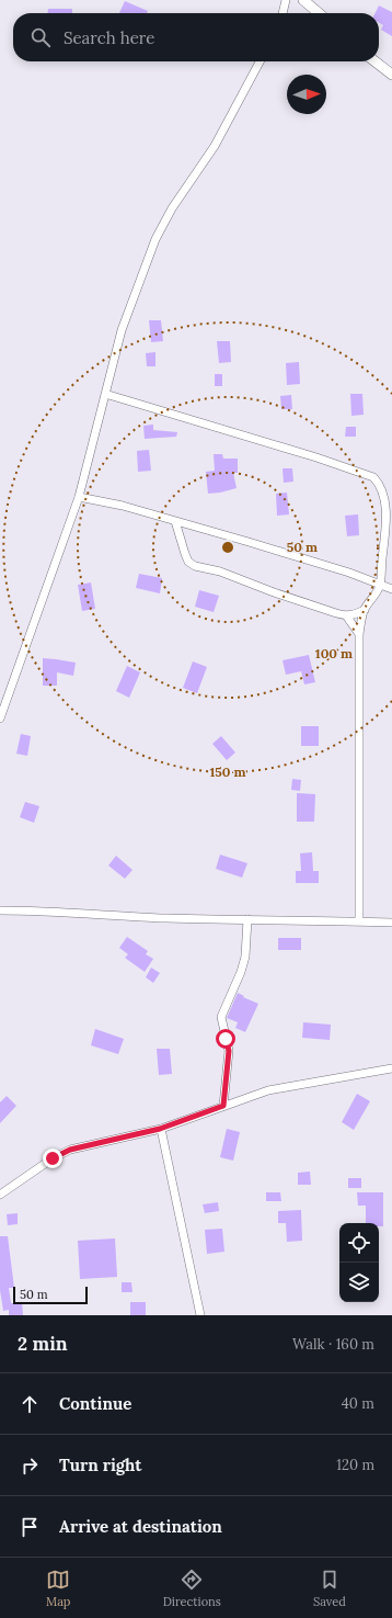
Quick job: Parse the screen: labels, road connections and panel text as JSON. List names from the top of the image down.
{
  "scale_bar": "50 m",
  "north": "right",
  "page": {
    "search": "Search here",
    "scale": "50 m",
    "heading": ["2 min", "Walk · 160 m"],
    "list": [
      ["Continue", "40 m"],
      ["Turn right", "120 m"],
      "Arrive at destination"
    ],
    "nav": ["Map", "Directions", "Saved"]
  },
  "rings": ["50 m", "100 m", "150 m"]
}
